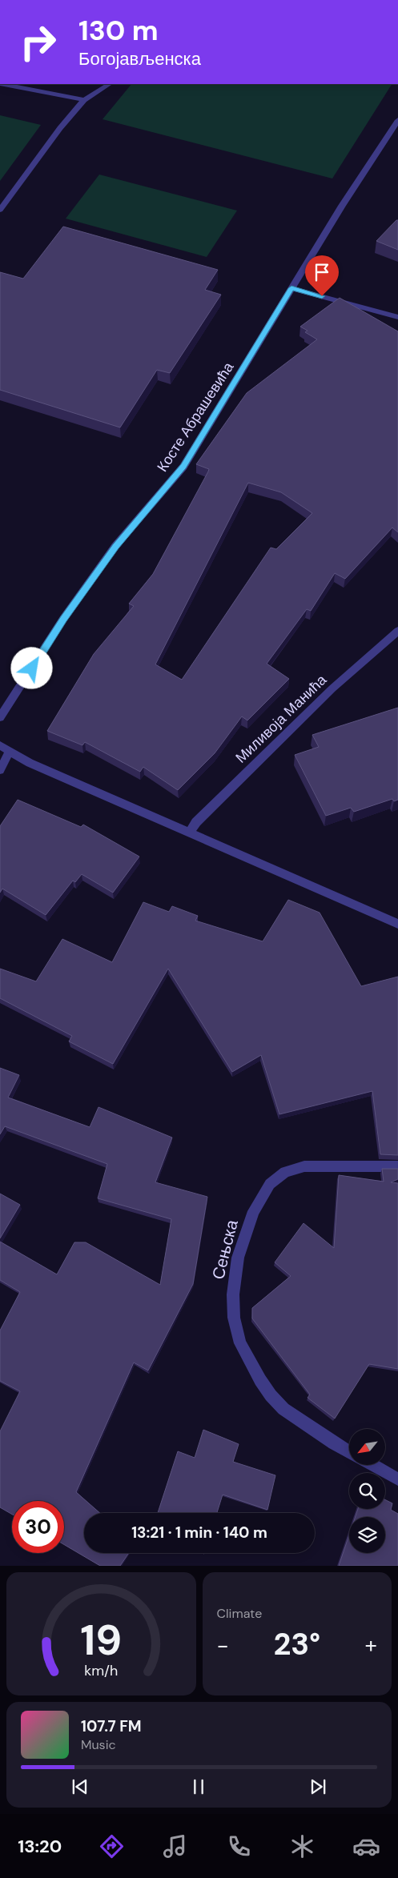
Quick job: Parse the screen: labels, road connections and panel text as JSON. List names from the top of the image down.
{
  "streets": {
    "street": ["Косте Абрашевића", "Миливоја Манића", "Сењска"]
  },
  "north": "bottom left",
  "page": {
    "turn": ["130 m", "Богојављенска"],
    "limit": "30",
    "trip": "13:21 · 1 min · 140 m",
    "tile": "Climate",
    "heat": ["−", "23°", "+"],
    "song": ["107.7 FM", "Music"],
    "tabs": "13:20",
    "gauge": ["19", "km/h"]
  }
}
